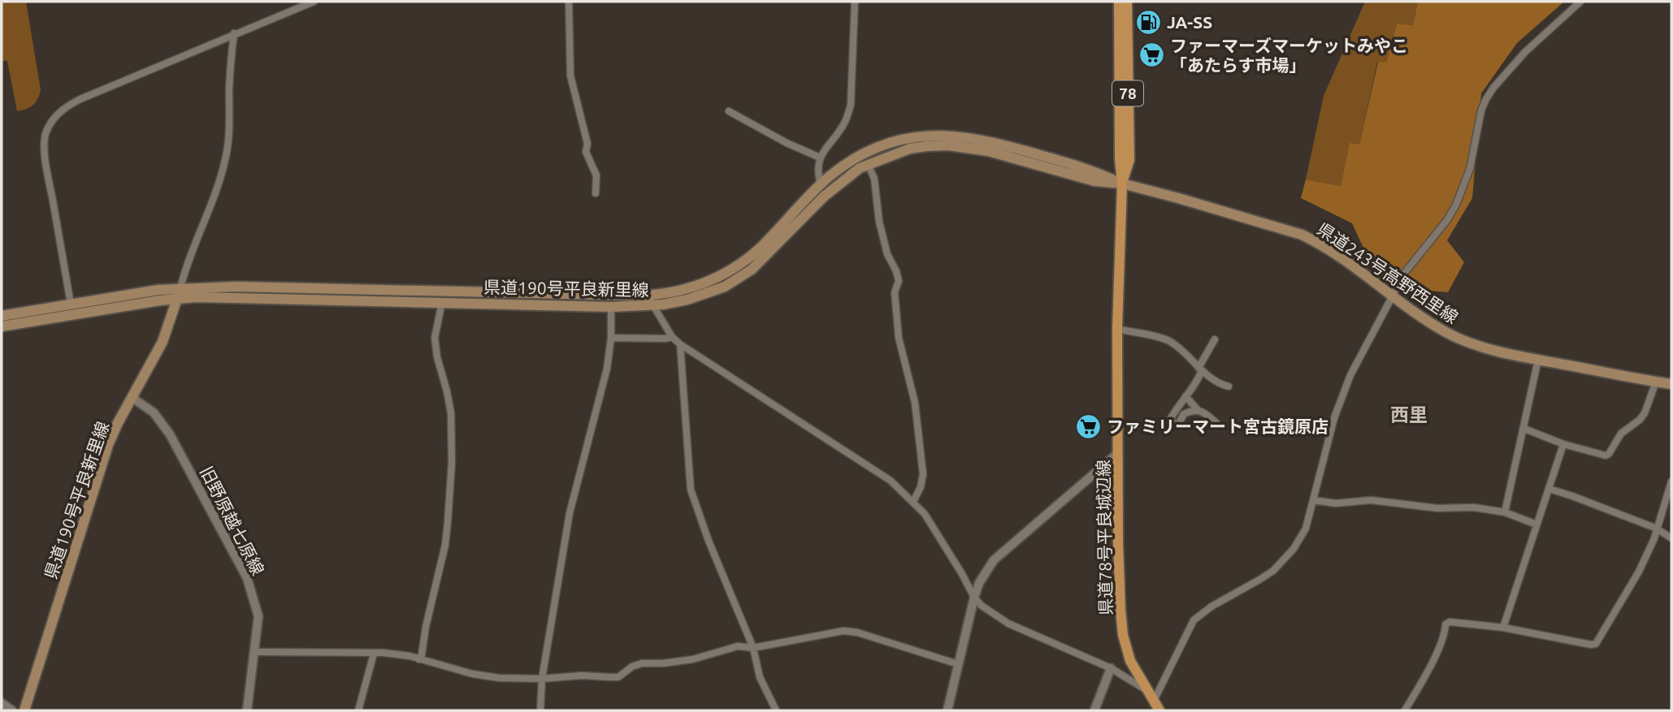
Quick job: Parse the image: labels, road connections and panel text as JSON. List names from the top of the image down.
{
  "streets": {
    "main road": [
      "78",
      "県道243号高野西里線",
      "県道190号平良新里線",
      "県道78号平良城辺線"
    ],
    "street": ["旧野原越七原線"]
  },
  "crossings": [
    ["県道243号高野西里線", "県道190号平良新里線"],
    ["県道243号高野西里線", "県道78号平良城辺線"],
    ["県道190号平良新里線", "旧野原越七原線"],
    ["県道190号平良新里線", "県道78号平良城辺線"]
  ],
  "districts": ["西里"],
  "places": {
    "fuel station": ["JA-SS"],
    "supermarket": ["ファーマーズマーケットみやこ 「あたらす市場」", "ファミリーマート宮古鏡原店"]
  }
}
